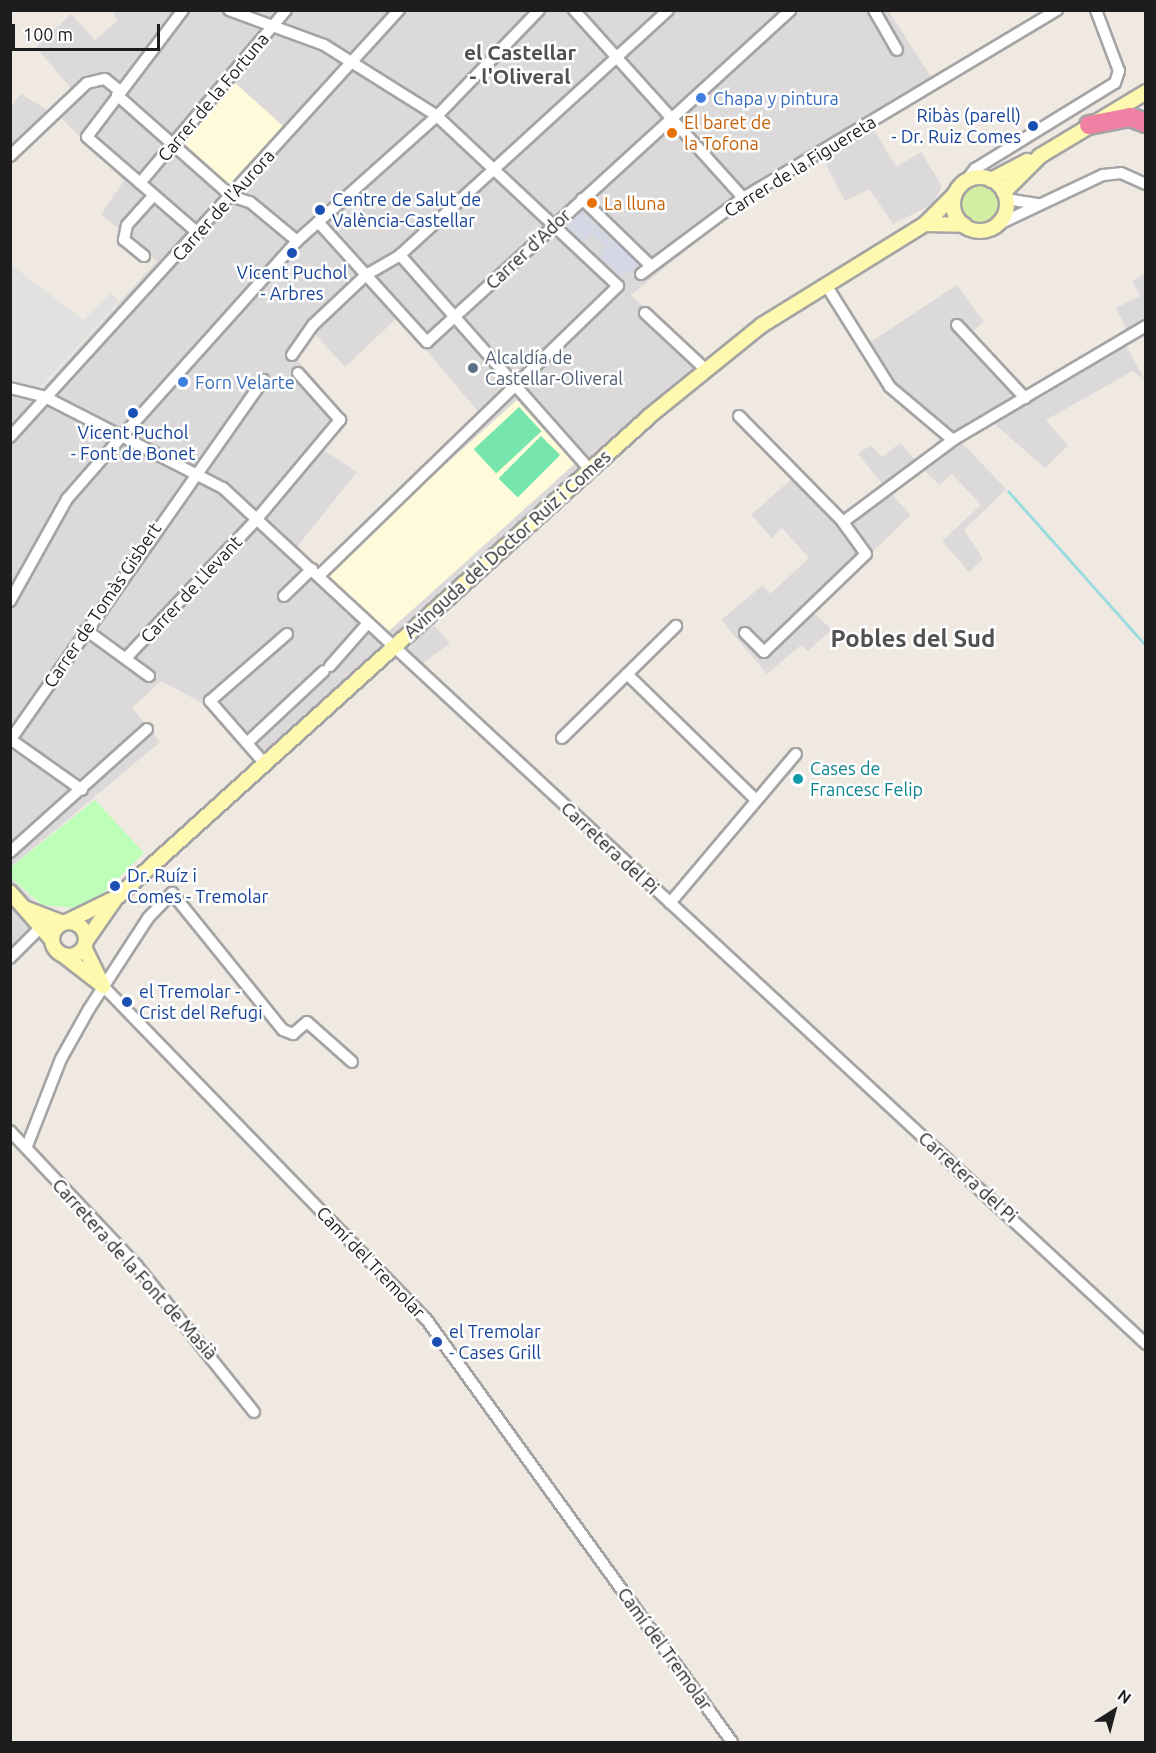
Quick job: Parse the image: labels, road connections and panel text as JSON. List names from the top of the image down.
{
  "streets": {
    "street": [
      "Carrer de la Fortuna",
      "Carrer de la Figuereta",
      "Carrer de l'Aurora",
      "Carrer d'Ador",
      "Avinguda del Doctor Ruiz i Comes",
      "Carrer de Llevant",
      "Carrer de Tomàs Gisbert",
      "Carretera del Pi",
      "Camí del Tremolar",
      "Carretera de la Font de Masià"
    ]
  },
  "crossings": [
    ["Carrer de l'Aurora", "Carretera del Pi"],
    ["Avinguda del Doctor Ruiz i Comes", "Carretera del Pi"],
    ["Avinguda del Doctor Ruiz i Comes", "Camí del Tremolar"],
    ["Carrer de Llevant", "Carretera del Pi"],
    ["Carrer de Tomàs Gisbert", "Carretera del Pi"]
  ],
  "districts": ["el Castellar - l'Oliveral", "Pobles del Sud"],
  "places": [
    "Chapa y pintura",
    "Ribàs (parell) - Dr. Ruiz Comes",
    "El baret de la Tofona",
    "La lluna",
    "Centre de Salut de València-Castellar",
    "Vicent Puchol - Arbres",
    "Alcaldía de Castellar-Oliveral",
    "Forn Velarte",
    "Vicent Puchol - Font de Bonet",
    "Cases de Francesc Felip",
    "Dr. Ruíz i Comes - Tremolar",
    "el Tremolar - Crist del Refugi",
    "el Tremolar - Cases Grill"
  ],
  "scale_bar": "100 m",
  "north": "top right"
}
